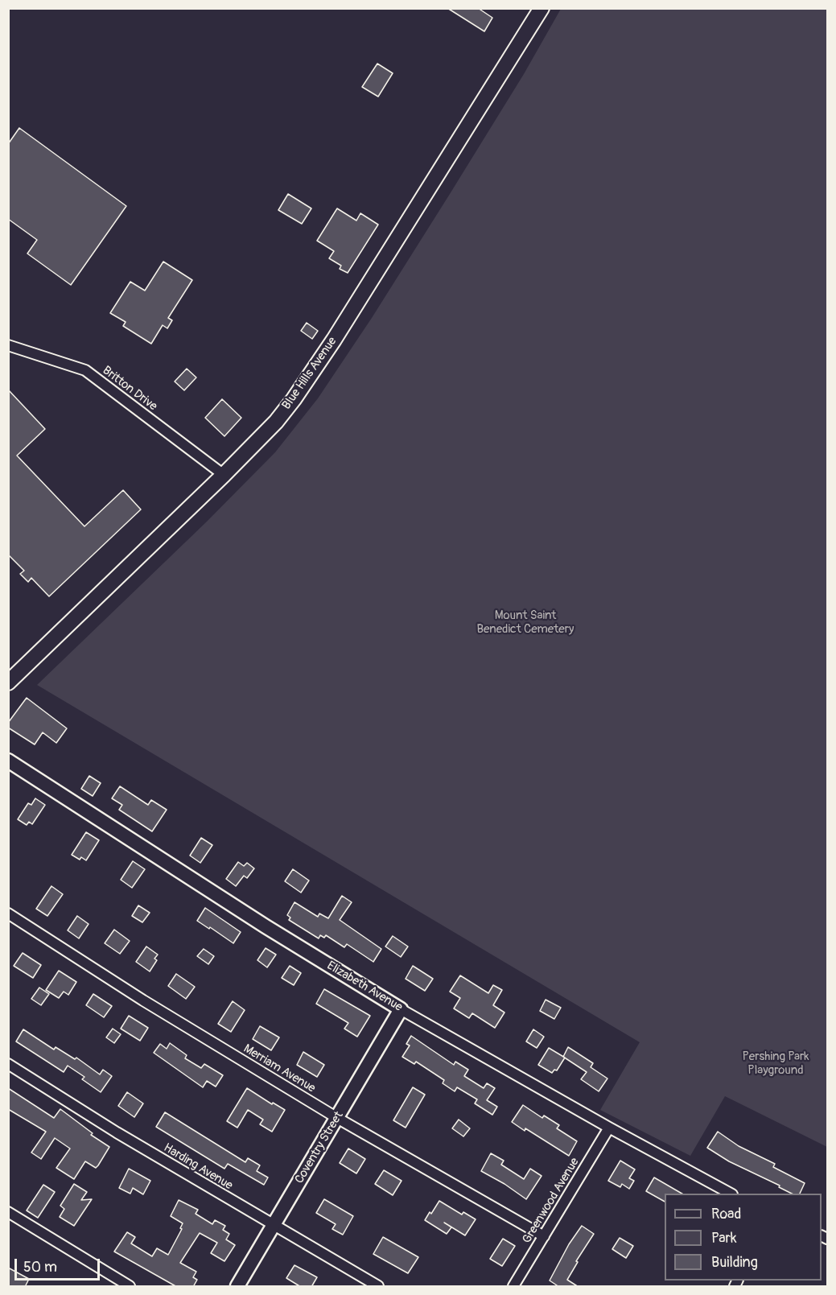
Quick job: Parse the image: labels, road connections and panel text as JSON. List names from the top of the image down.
{
  "streets": {
    "main road": ["Blue Hills Avenue"],
    "street": [
      "Britton Drive",
      "Elizabeth Avenue",
      "Merriam Avenue",
      "Coventry Street",
      "Harding Avenue",
      "Greenwood Avenue"
    ]
  },
  "crossings": [
    ["Blue Hills Avenue", "Britton Drive"],
    ["Elizabeth Avenue", "Coventry Street"],
    ["Elizabeth Avenue", "Greenwood Avenue"],
    ["Merriam Avenue", "Coventry Street"],
    ["Merriam Avenue", "Greenwood Avenue"],
    ["Coventry Street", "Harding Avenue"]
  ],
  "parks": ["Mount Saint Benedict Cemetery", "Pershing Park Playground"],
  "legend": ["Road", "Park", "Building"],
  "scale_bar": "50 m"
}
